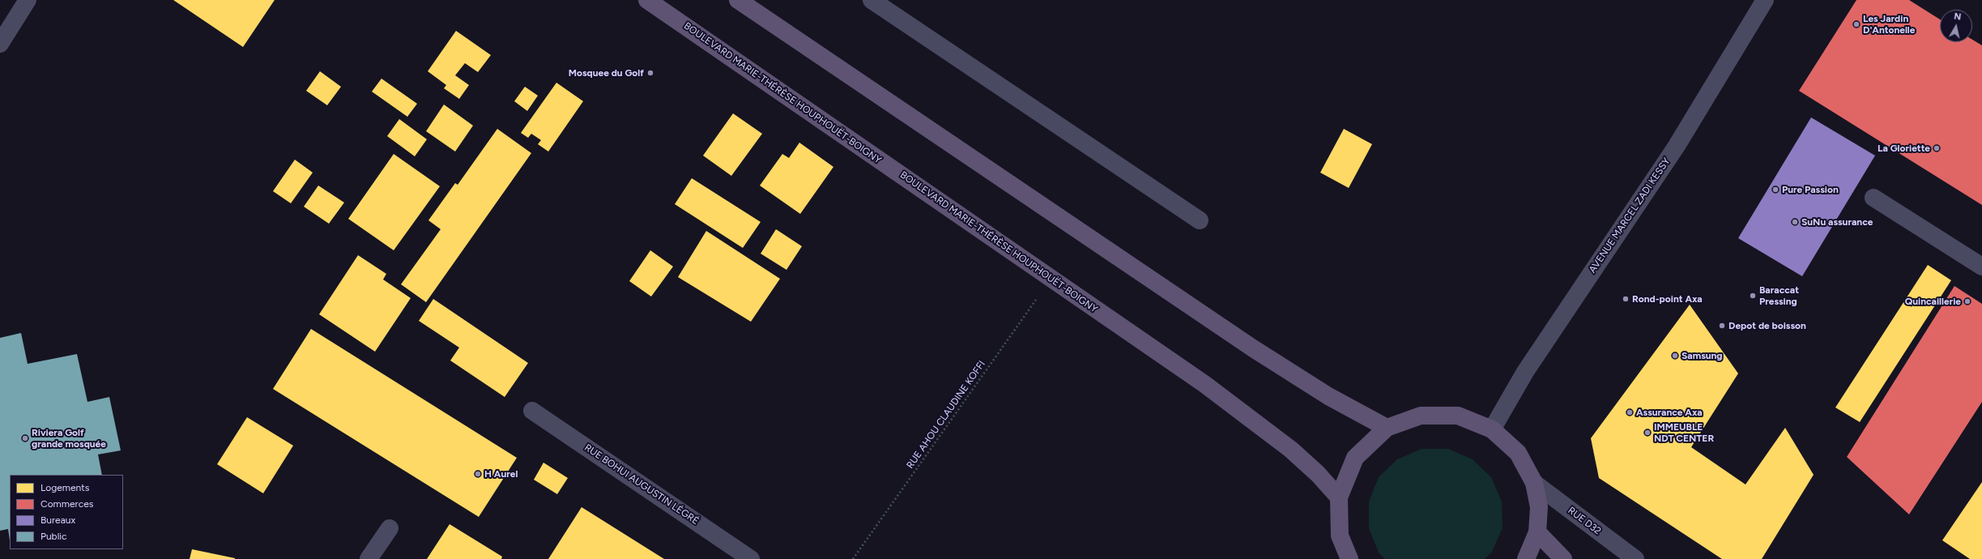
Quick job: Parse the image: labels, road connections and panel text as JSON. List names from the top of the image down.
{
  "streets": {
    "main road": ["BOULEVARD MARIE-THÉRÈSE HOUPHOUËT-BOIGNY"],
    "street": ["AVENUE MARCEL ZADI KESSY", "RUE BOHUI AUGUSTIN LÉGRÉ", "RUE D32"],
    "path": ["RUE AHOU CLAUDINE KOFFI"]
  },
  "crossings": [
    ["BOULEVARD MARIE-THÉRÈSE HOUPHOUËT-BOIGNY", "RUE AHOU CLAUDINE KOFFI"]
  ],
  "places": [
    "Les Jardin D'Antonelle",
    "Mosquee du Golf",
    "La Gloriette",
    "Pure Passion",
    "SuNu assurance",
    "Baraccat Pressing",
    "Rond-point Axa",
    "Quincaillerie",
    "Depot de boisson",
    "Samsung",
    "Assurance Axa",
    "IMMEUBLE NDT CENTER",
    "Riviera Golf grande mosquée",
    "H Aurel"
  ],
  "legend": [
    "Logements",
    "Commerces",
    "Bureaux",
    "Public"
  ],
  "north": "top"
}
